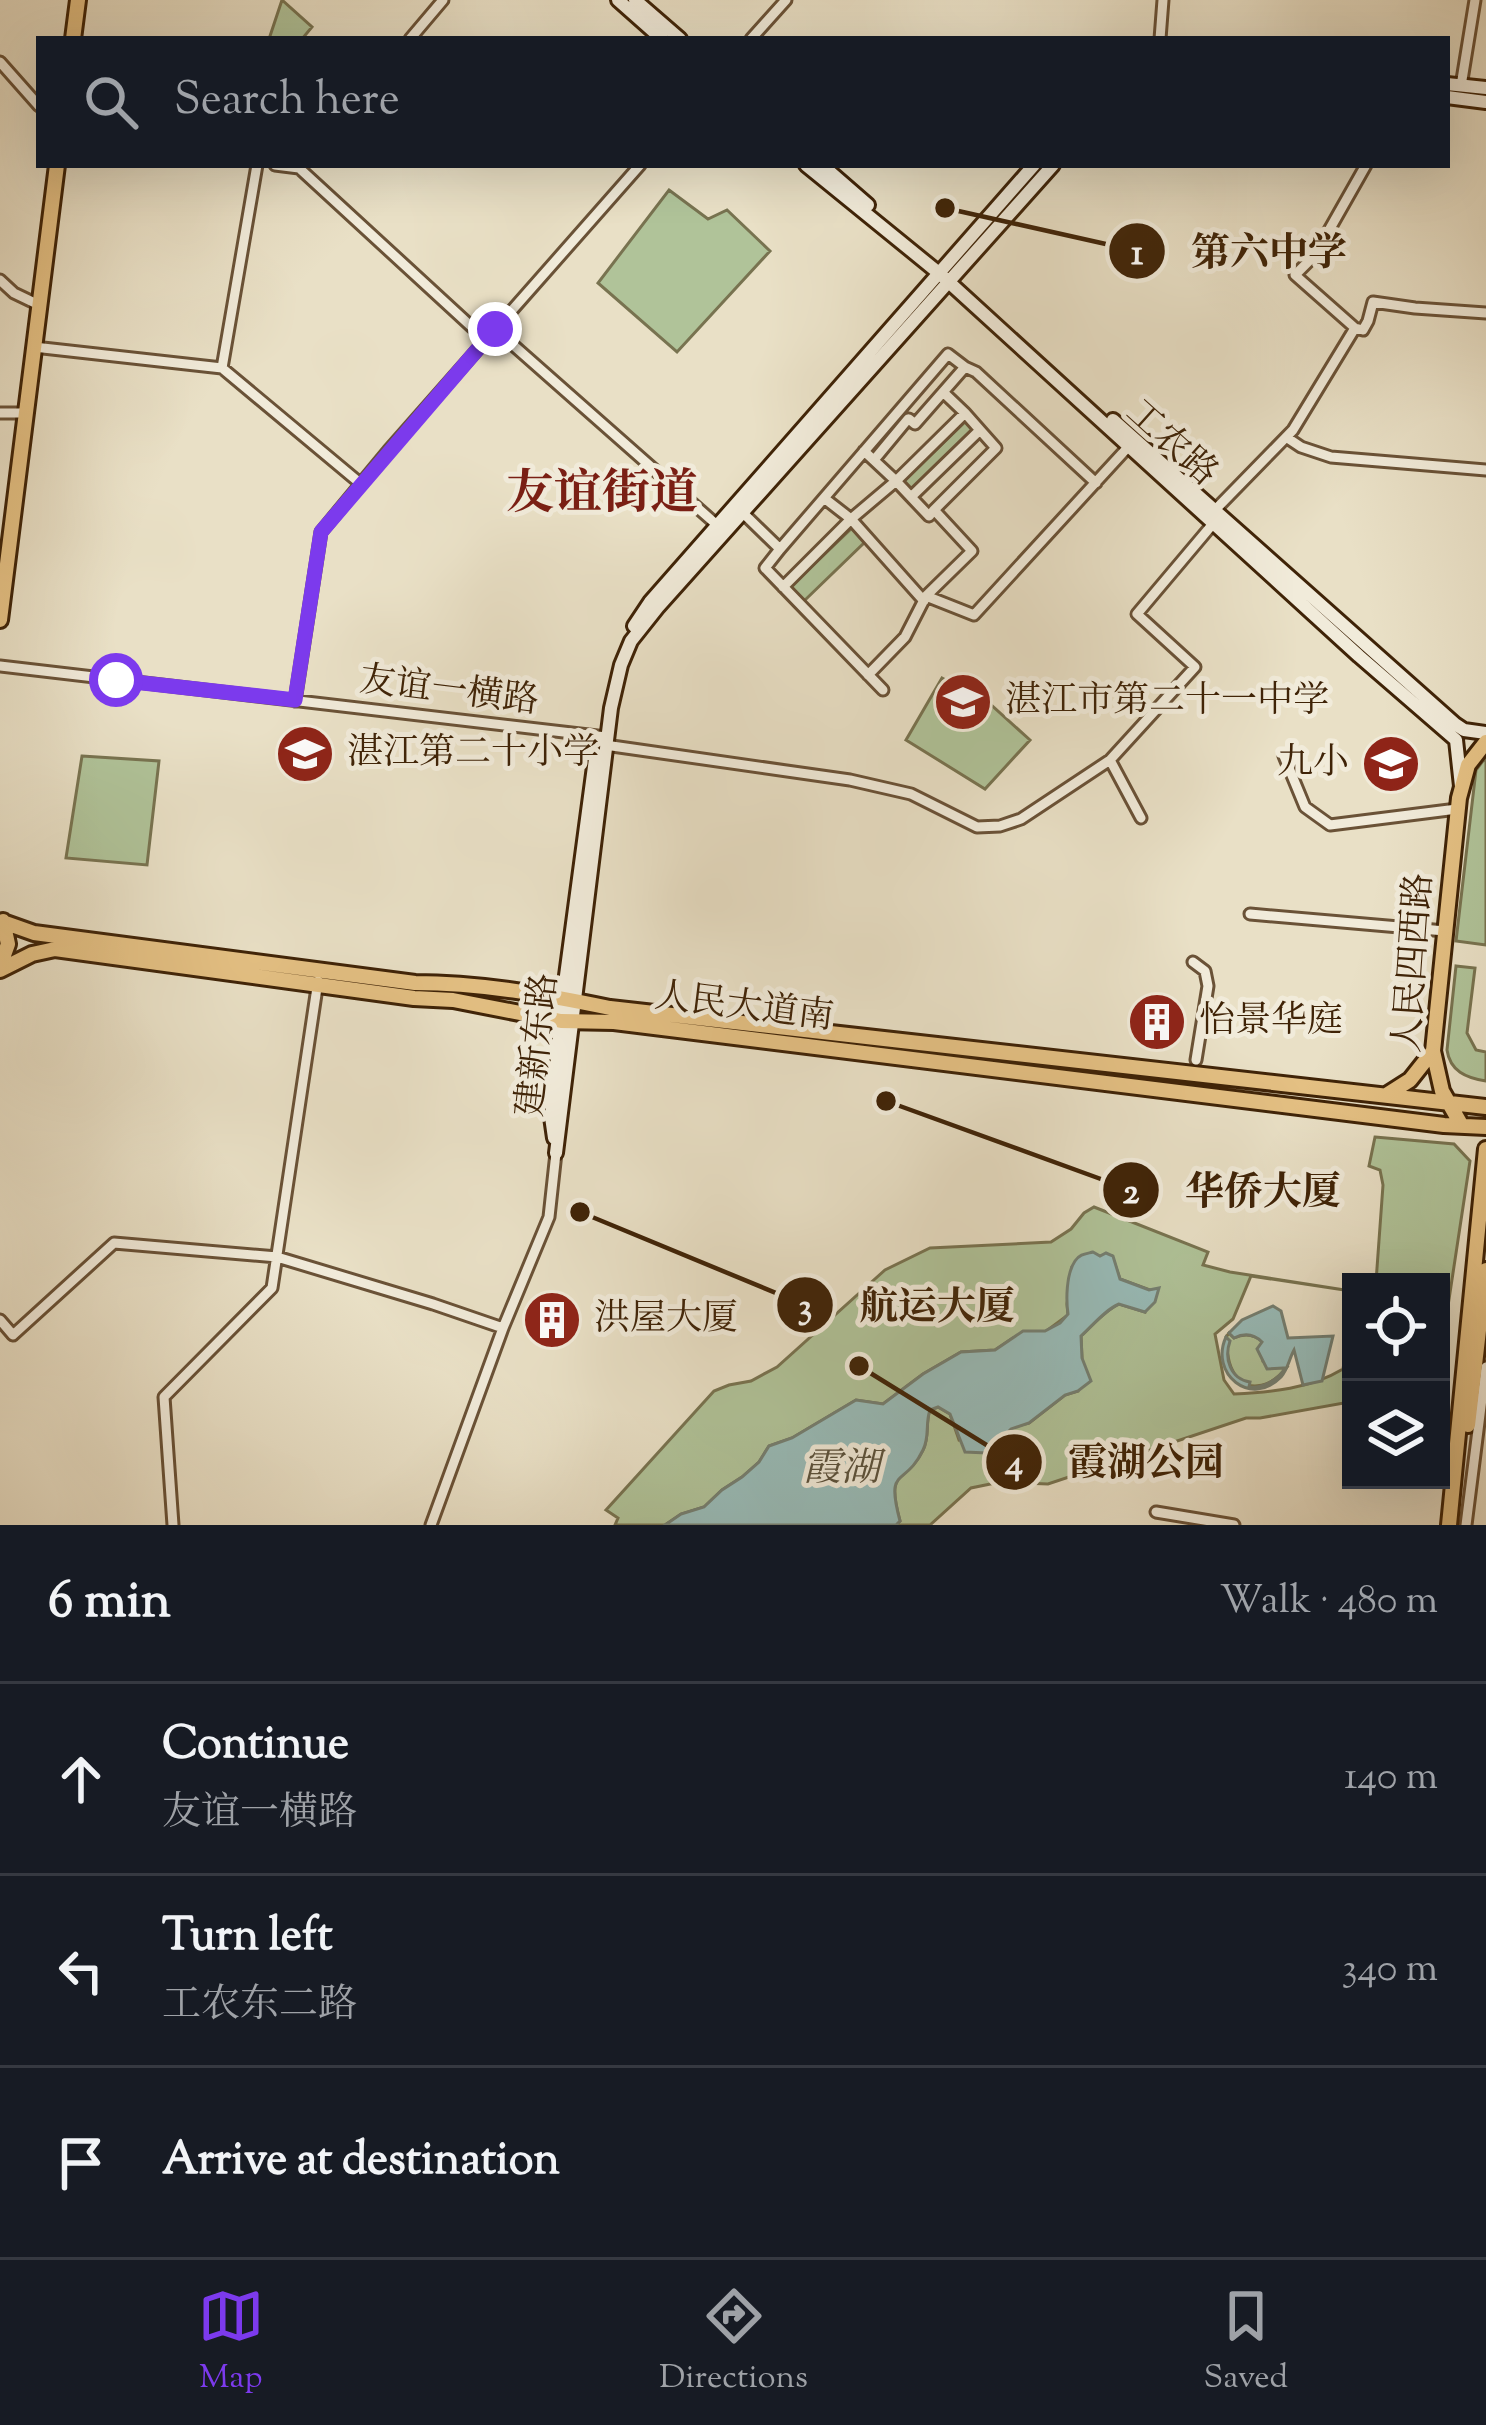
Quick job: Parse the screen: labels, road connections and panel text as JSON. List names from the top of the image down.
{
  "streets": {
    "main road": ["人民四西路", "人民大道南"],
    "street": ["工农路", "友谊一横路", "建新东路"]
  },
  "crossings": [
    ["工农路", "友谊一横路"],
    ["工农路", "人民四西路"],
    ["工农路", "建新东路"],
    ["友谊一横路", "建新东路"],
    ["人民四西路", "人民大道南"],
    ["人民大道南", "建新东路"]
  ],
  "districts": ["友谊街道"],
  "water": ["霞湖"],
  "places": {
    "other": [
      "第六中学",
      "华侨大厦",
      "航运大厦",
      "霞湖公园"
    ],
    "school or university": ["湛江市第二十一中学", "湛江第二十小学", "九小"],
    "building": ["怡景华庭", "洪屋大厦"]
  },
  "page": {
    "search": "Search here",
    "heading": ["6 min", "Walk · 480 m"],
    "list": [
      ["Continue", "友谊一横路", "140 m"],
      ["Turn left", "工农东二路", "340 m"],
      "Arrive at destination"
    ],
    "nav": ["Map", "Directions", "Saved"]
  }
}
